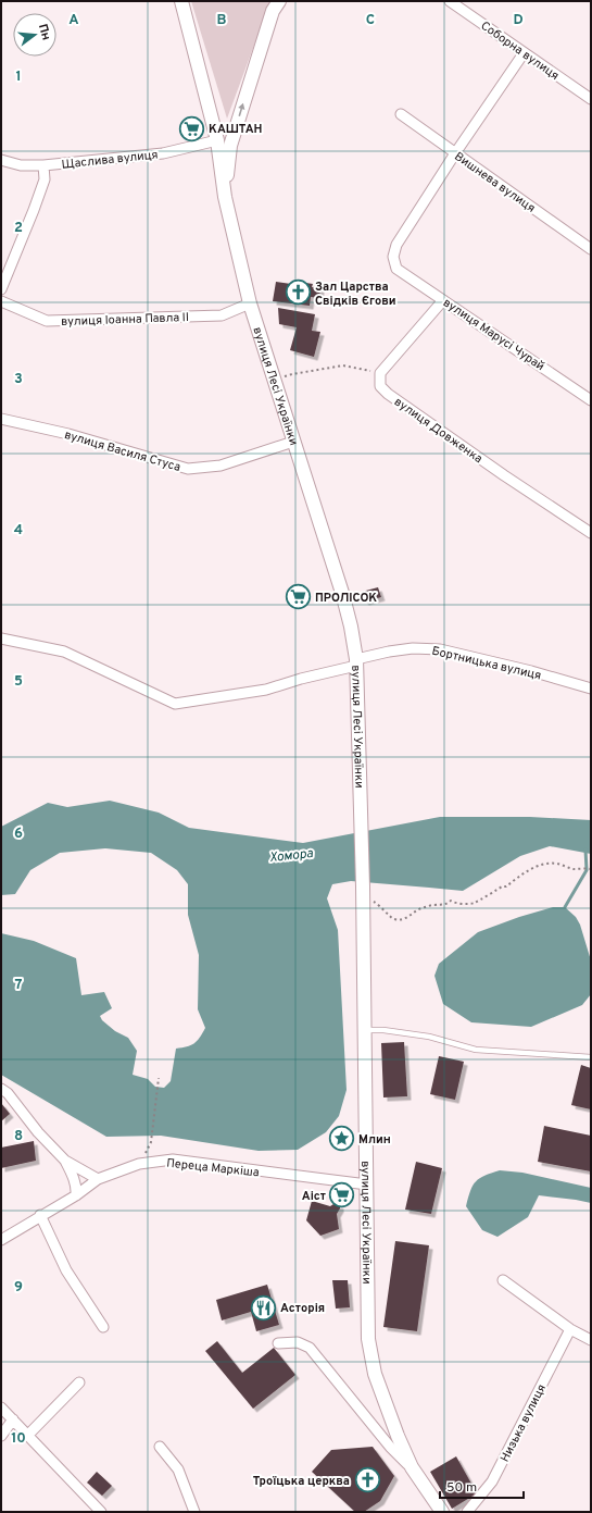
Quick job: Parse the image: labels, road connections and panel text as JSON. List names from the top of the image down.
{
  "streets": {
    "main road": ["вулиця Лесі Українки"],
    "street": [
      "Соборна вулиця",
      "Щаслива вулиця",
      "Вишнева вулиця",
      "вулиця Іоанна Павла II",
      "вулиця Марусі Чурай",
      "вулиця Довженка",
      "вулиця Василя Стуса",
      "Бортницька вулиця",
      "Переца Маркіша",
      "Низька вулиця"
    ]
  },
  "crossings": [
    ["Щаслива вулиця", "вулиця Лесі Українки"],
    ["Вишнева вулиця", "вулиця Марусі Чурай"],
    ["вулиця Іоанна Павла II", "вулиця Лесі Українки"],
    ["вулиця Лесі Українки", "вулиця Василя Стуса"],
    ["вулиця Лесі Українки", "Бортницька вулиця"],
    ["вулиця Лесі Українки", "Переца Маркіша"]
  ],
  "water": ["Хомора"],
  "places": {
    "supermarket": ["КАШТАН", "ПРОЛІСОК", "Аіст"],
    "church": ["Зал Царства Свідків Єгови", "Троїцька церква"],
    "place": ["Млин"],
    "restaurant": ["Асторія"]
  },
  "scale_bar": "50 m",
  "north": "right",
  "grid": {
    "columns": [
      "A",
      "B",
      "C",
      "D"
    ],
    "rows": [
      "1",
      "2",
      "3",
      "4",
      "5",
      "6",
      "7",
      "8",
      "9",
      "10"
    ]
  }
}
